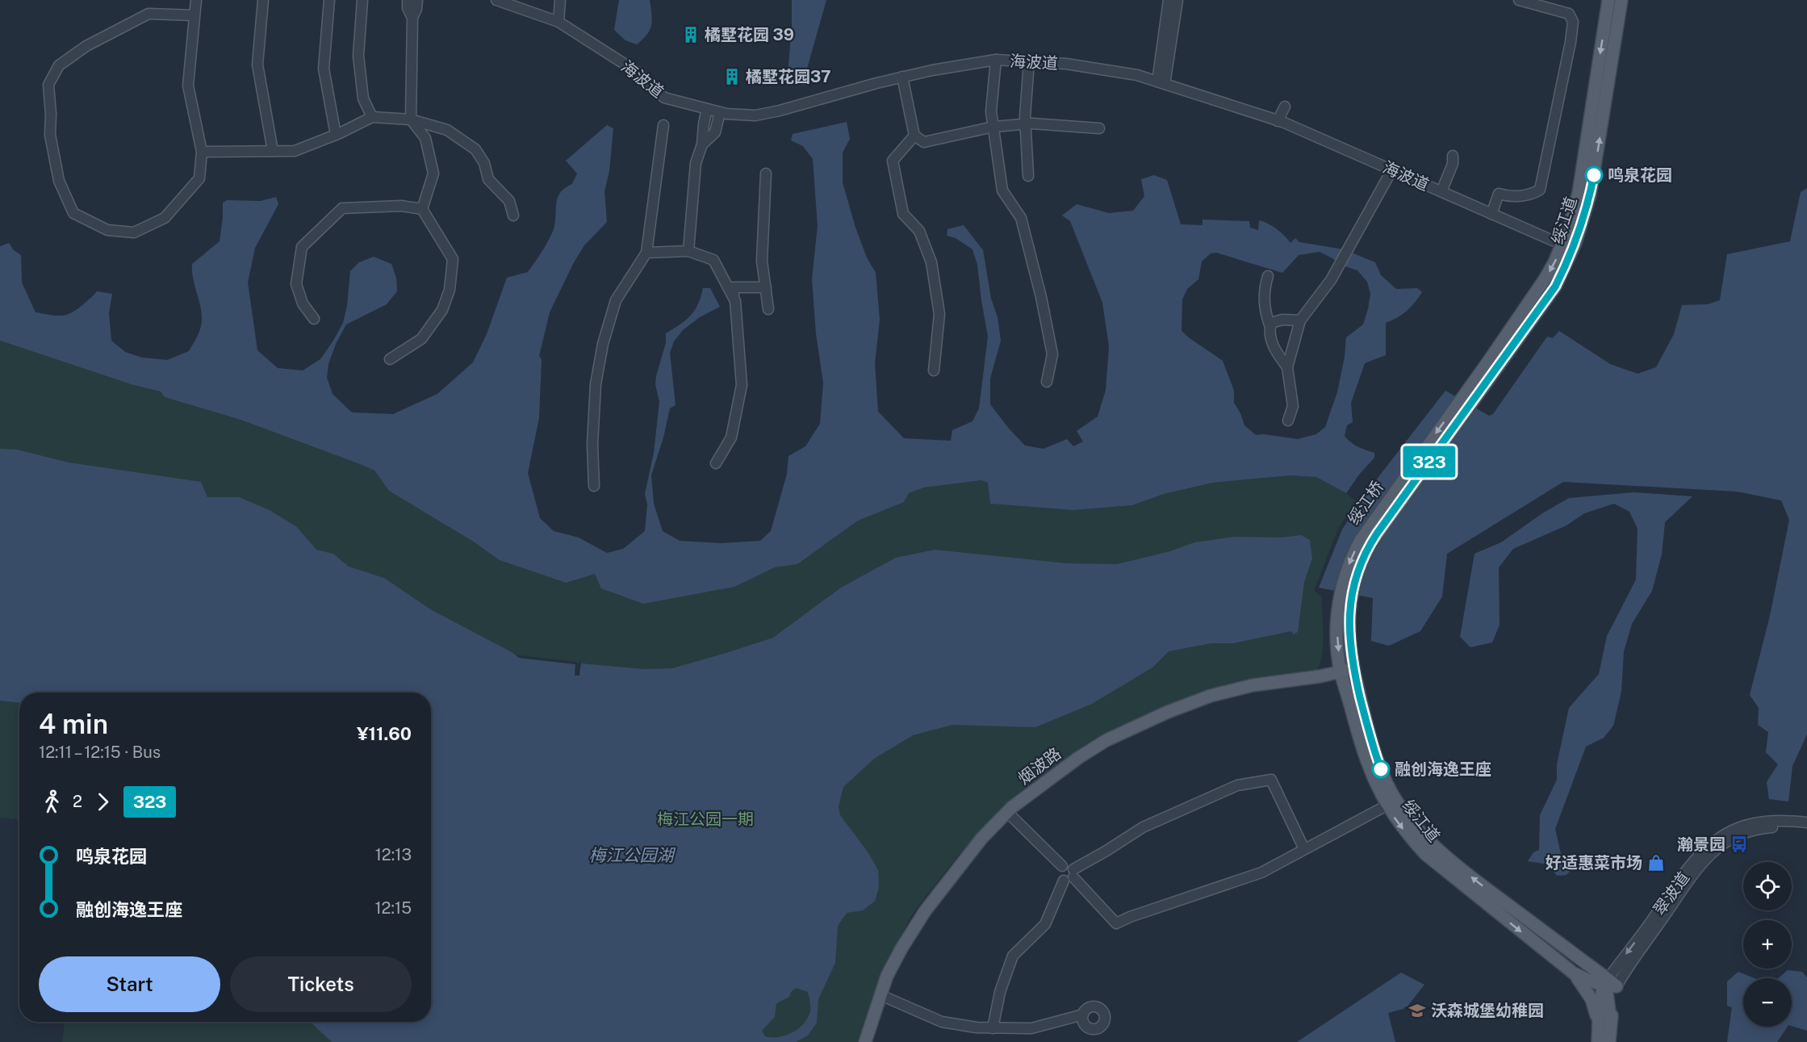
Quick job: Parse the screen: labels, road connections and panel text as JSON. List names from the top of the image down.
{
  "streets": {
    "main road": ["绥江道", "绥江桥", "烟波路"],
    "street": ["海波道", "翠波道"]
  },
  "crossings": [
    ["海波道", "绥江道"],
    ["绥江道", "绥江桥"],
    ["绥江道", "烟波路"],
    ["绥江道", "翠波道"]
  ],
  "water": ["梅江公园湖"],
  "parks": ["梅江公园一期"],
  "places": {
    "building": ["橘墅花园 39", "橘墅花园37"],
    "other": ["鸣泉花园", "融创海逸王座"],
    "bus stop": ["瀚景园"],
    "shop": ["好适惠菜市场"],
    "school or university": ["沃森城堡幼稚园"]
  },
  "lines": ["bus line 323"],
  "page": {
    "on_map": "323",
    "heading": ["4 min", "12:11 – 12:15 · Bus", "¥11.60"],
    "legs": ["2", "323"],
    "list": [
      {
        "name": "鸣泉花园",
        "value": "12:13"
      },
      {
        "name": "融创海逸王座",
        "value": "12:15"
      }
    ],
    "map_buttons": ["+", "−"],
    "buttons": ["Start", "Tickets"]
  }
}
